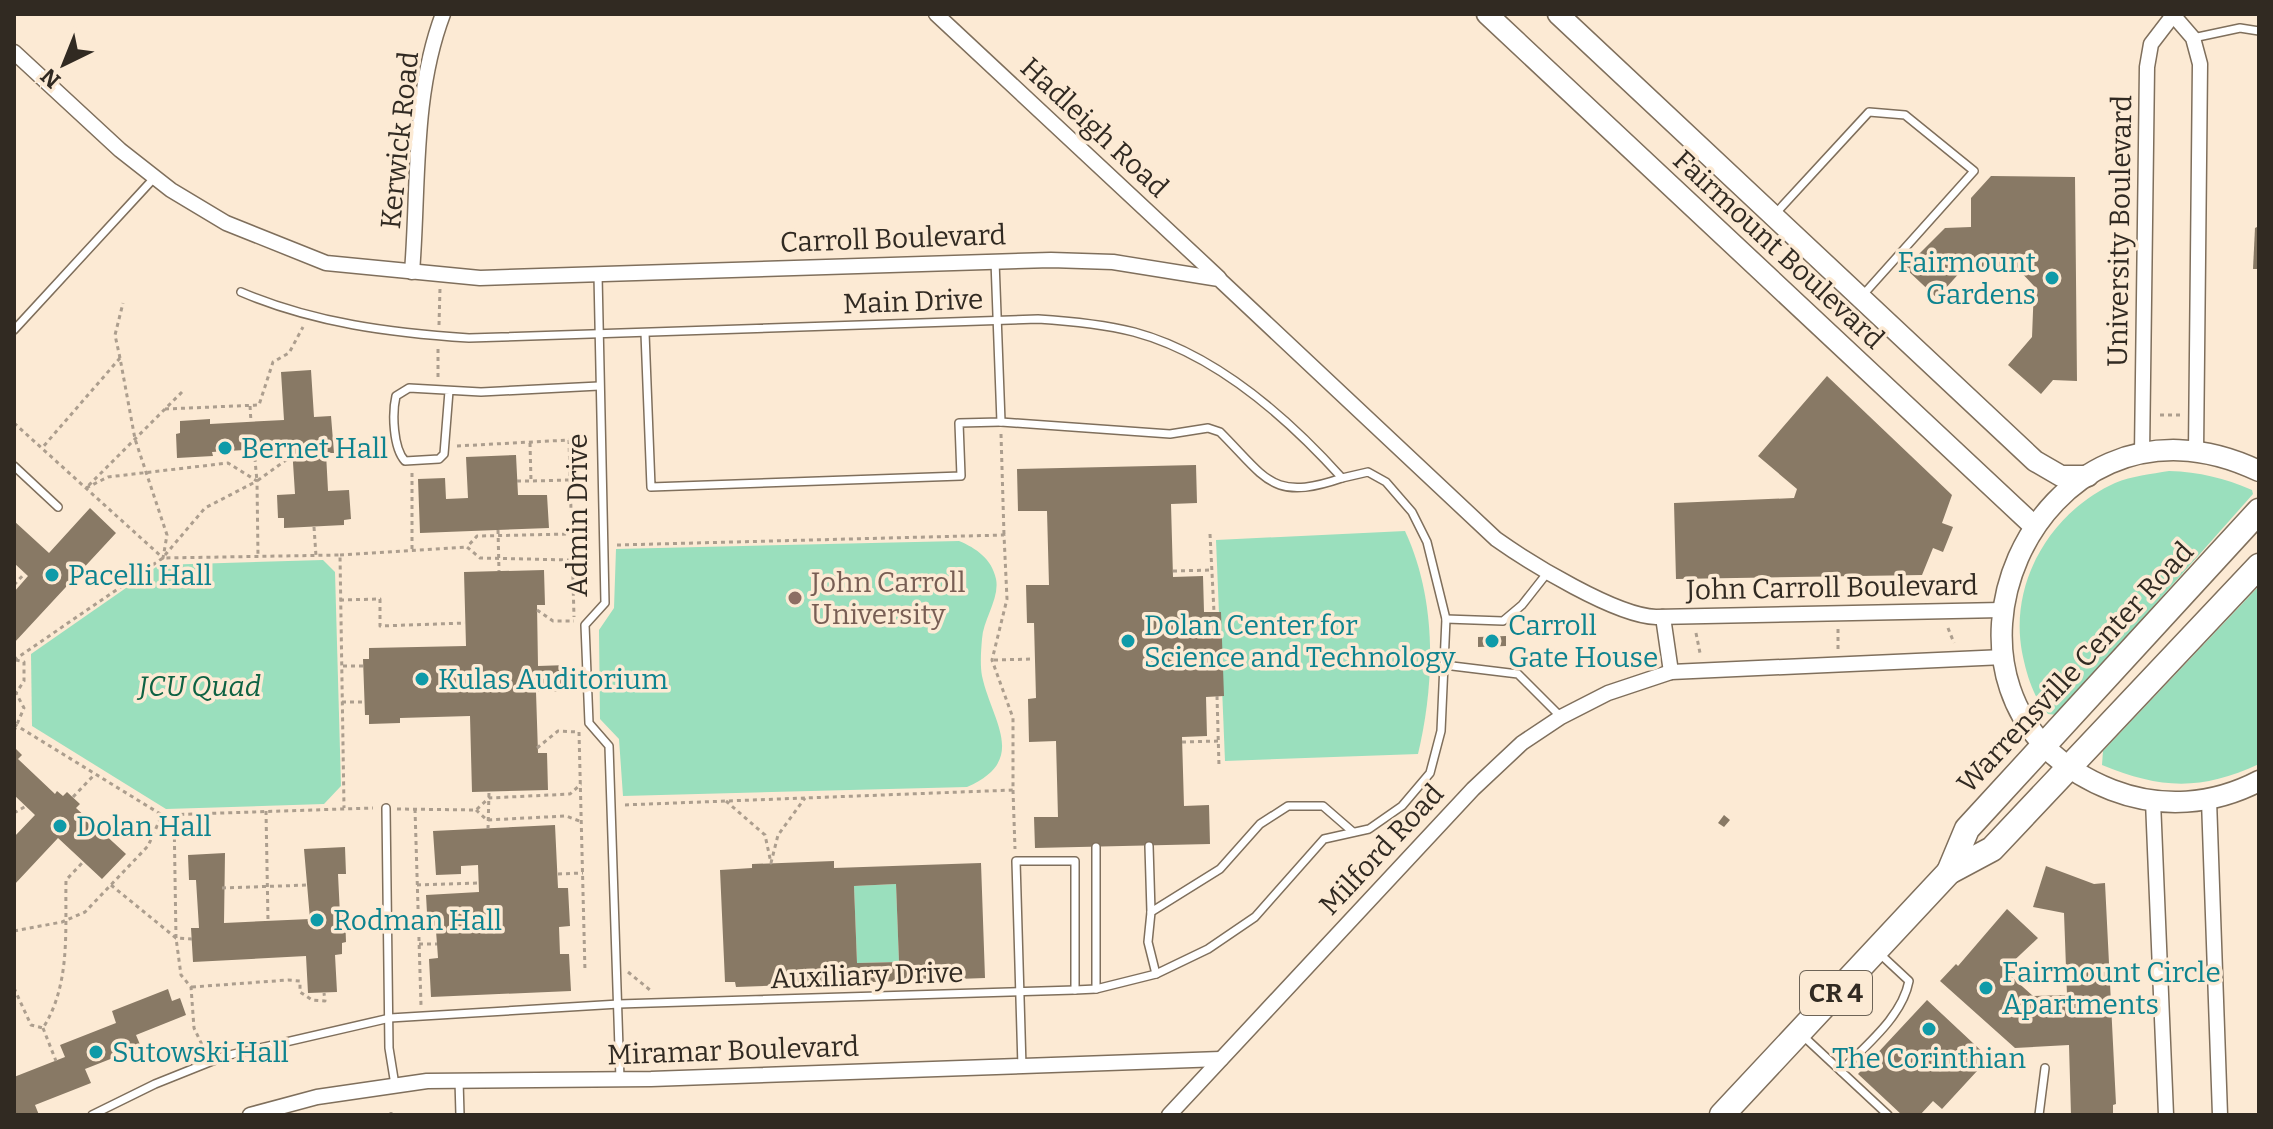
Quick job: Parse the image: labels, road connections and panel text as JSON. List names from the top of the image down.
{
  "streets": {
    "main road": ["Fairmount Boulevard", "Warrensville Center Road", "CR 4"],
    "street": [
      "Hadleigh Road",
      "Kerwick Road",
      "University Boulevard",
      "Carroll Boulevard",
      "John Carroll Boulevard",
      "Milford Road",
      "Miramar Boulevard"
    ],
    "lane": ["Main Drive", "Admin Drive", "Auxiliary Drive"]
  },
  "crossings": [
    ["Hadleigh Road", "Carroll Boulevard"],
    ["Kerwick Road", "Carroll Boulevard"],
    ["Carroll Boulevard", "Admin Drive"],
    ["Main Drive", "Admin Drive"],
    ["Admin Drive", "Auxiliary Drive"],
    ["Admin Drive", "Miramar Boulevard"],
    ["Milford Road", "Miramar Boulevard"]
  ],
  "parks": ["JCU Quad"],
  "places": [
    "Fairmount Gardens",
    "Bernet Hall",
    "Pacelli Hall",
    "John Carroll University",
    "Dolan Center for Science and Technology",
    "Carroll Gate House",
    "Kulas Auditorium",
    "Dolan Hall",
    "Rodman Hall",
    "Fairmount Circle Apartments",
    "The Corinthian",
    "Sutowski Hall"
  ],
  "north": "bottom left"
}
